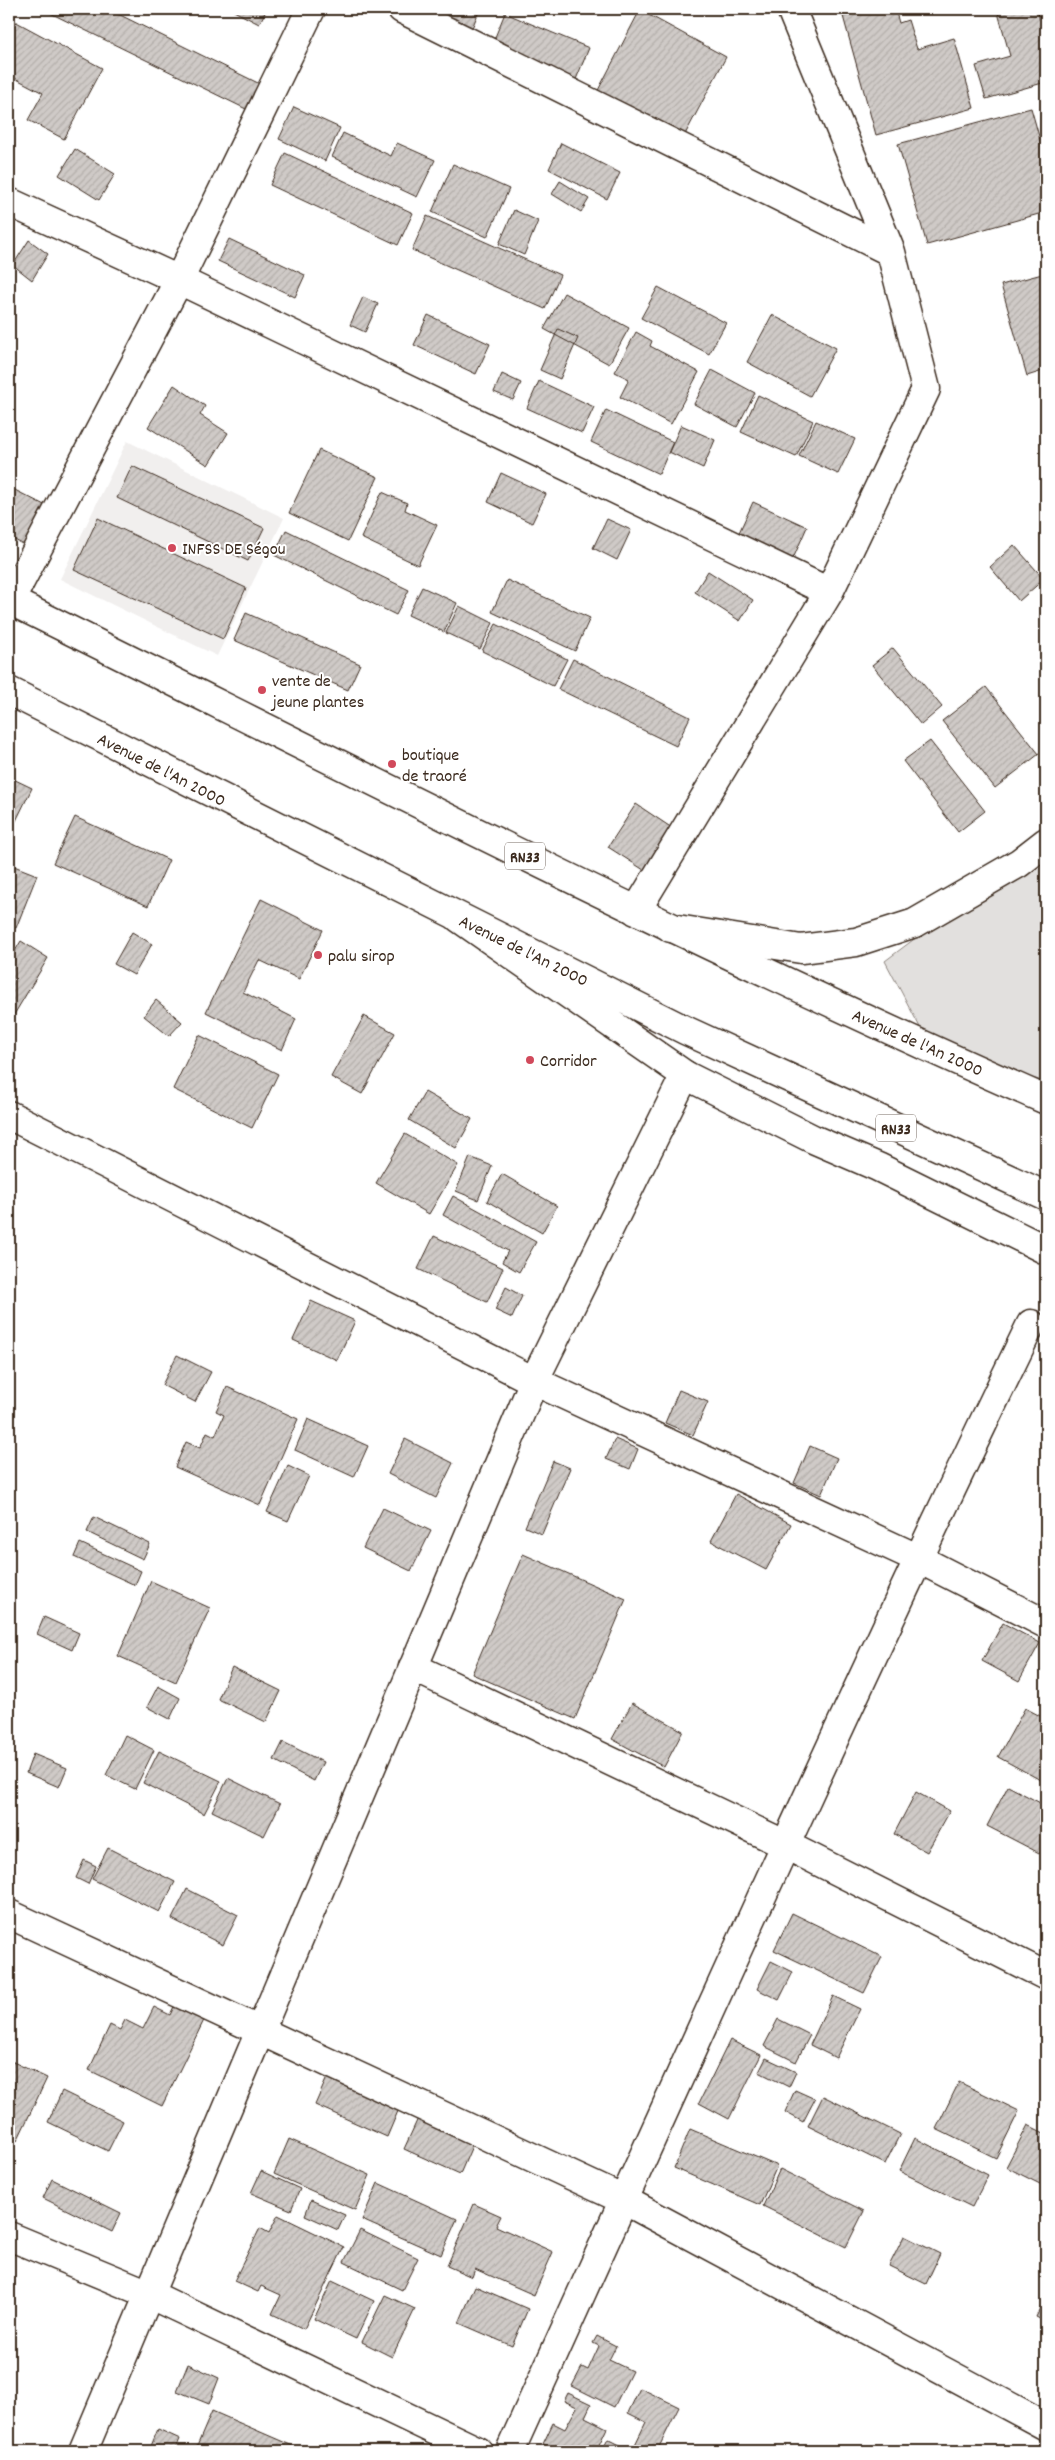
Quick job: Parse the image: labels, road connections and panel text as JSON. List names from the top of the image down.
{
  "streets": {
    "main road": ["Avenue de l'An 2000", "RN33"]
  },
  "places": [
    "INFSS DE Ségou",
    "vente de jeune plantes",
    "boutique de traoré",
    "palu sirop",
    "Corridor"
  ]
}
